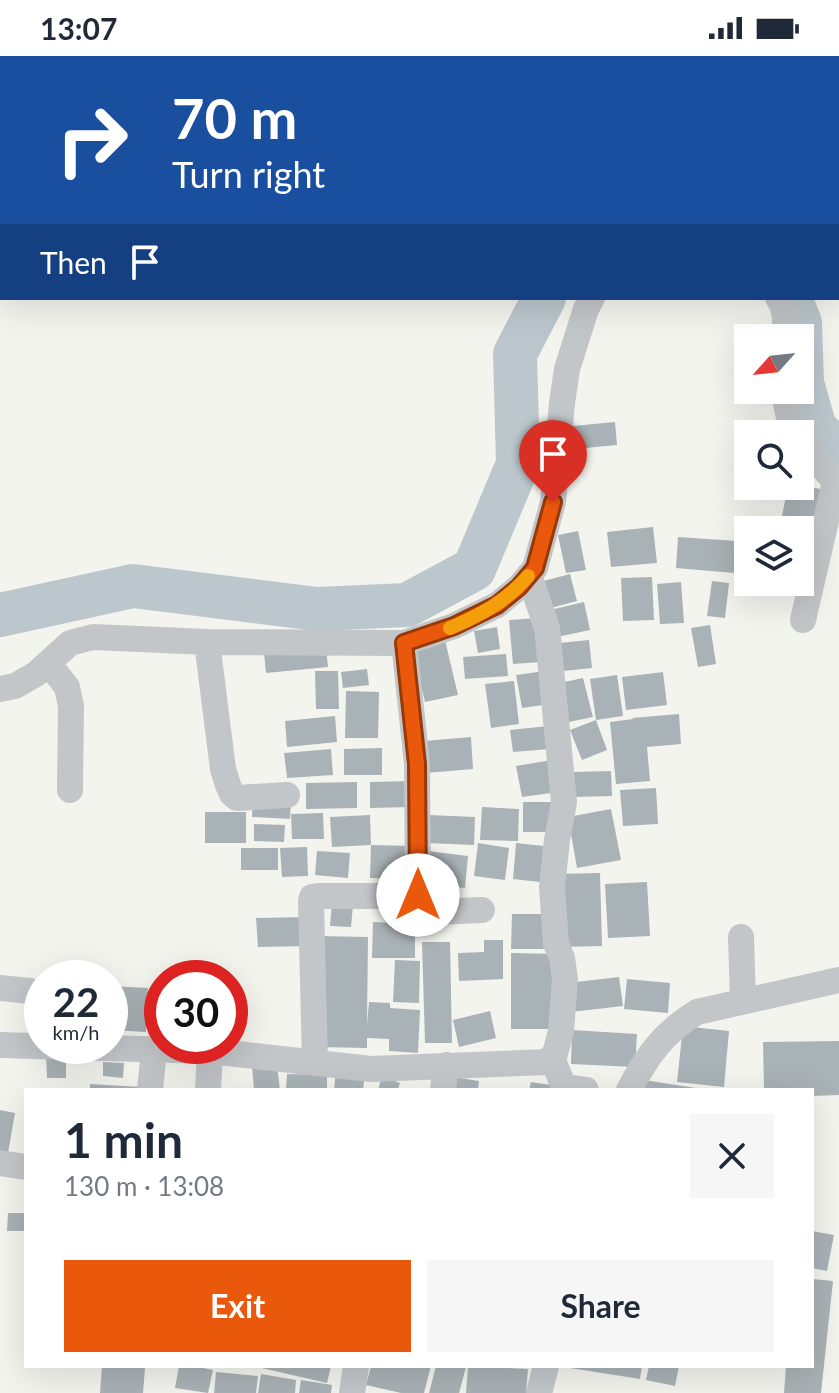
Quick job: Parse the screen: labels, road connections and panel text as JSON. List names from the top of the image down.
{
  "north": "bottom left",
  "page": {
    "status": "13:07",
    "turn": ["70 m", "Turn right"],
    "then": "Then",
    "speed": "22 km/h",
    "limit": "30",
    "heading": ["1 min", "130 m · 13:08"],
    "buttons": ["Exit", "Share"]
  }
}
